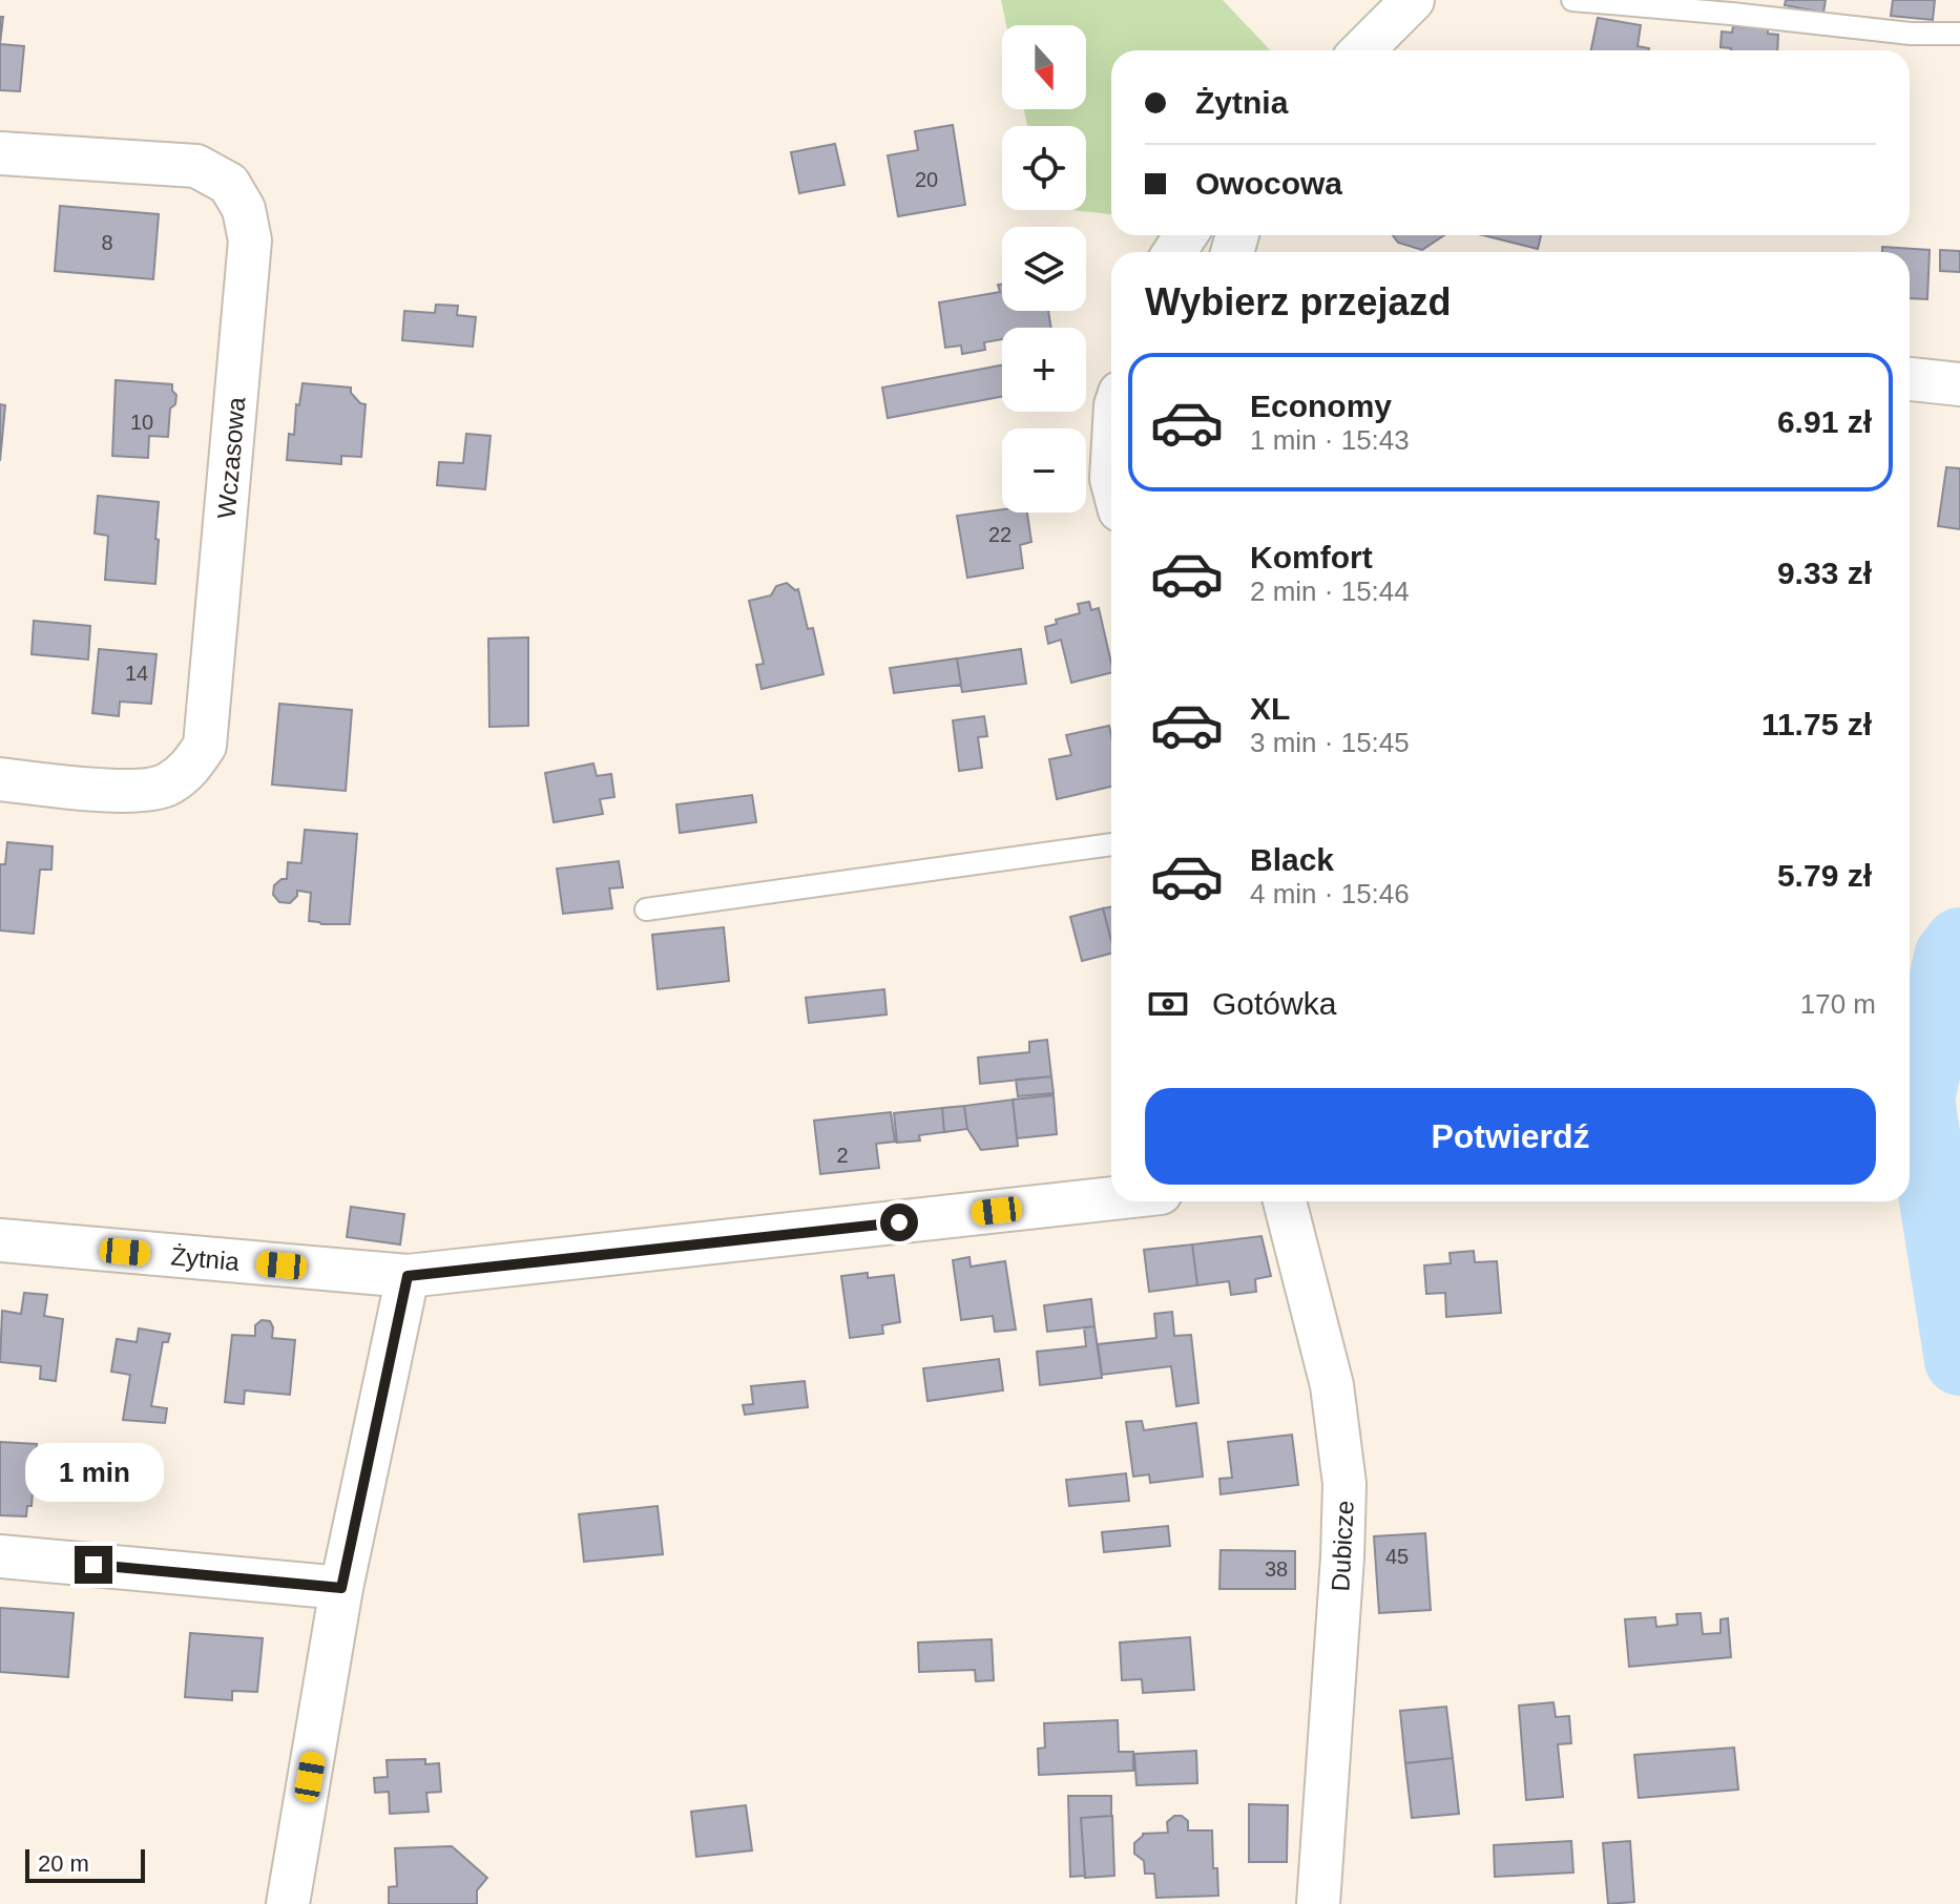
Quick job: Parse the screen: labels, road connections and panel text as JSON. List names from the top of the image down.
{
  "streets": {
    "street": ["Wczasowa", "Żytnia", "Dubicze"]
  },
  "house_numbers": [
    "20",
    "8",
    "10",
    "22",
    "14",
    "2",
    "45",
    "38"
  ],
  "scale_bar": "20 m",
  "north": "bottom",
  "page": {
    "map_buttons": ["+", "−"],
    "banner": ["Żytnia", "Owocowa"],
    "heading": "Wybierz przejazd",
    "list": [
      {
        "name": "Economy",
        "note": "1 min · 15:43",
        "value": "6.91 zł"
      },
      {
        "name": "Komfort",
        "note": "2 min · 15:44",
        "value": "9.33 zł"
      },
      {
        "name": "XL",
        "note": "3 min · 15:45",
        "value": "11.75 zł"
      },
      {
        "name": "Black",
        "note": "4 min · 15:46",
        "value": "5.79 zł"
      }
    ],
    "pay": ["Gotówka", "170 m"],
    "buttons": "Potwierdź",
    "bubble": "1 min",
    "scale": "20 m"
  }
}
